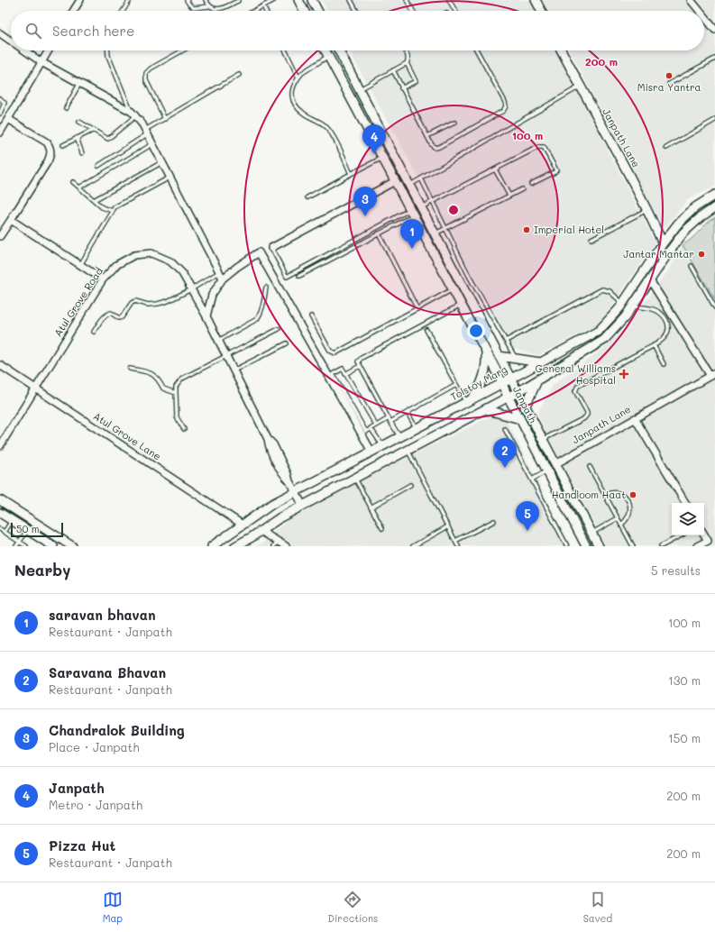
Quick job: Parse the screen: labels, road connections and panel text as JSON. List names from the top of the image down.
{
  "streets": {
    "main road": ["Janpath Lane", "Tolstoy Marg", "Janpath"],
    "street": ["Atul Grove Road", "Atul Grove Lane"]
  },
  "crossings": [
    ["Janpath Lane", "Tolstoy Marg"],
    ["Janpath Lane", "Janpath"],
    ["Atul Grove Road", "Tolstoy Marg"],
    ["Atul Grove Road", "Atul Grove Lane"],
    ["Tolstoy Marg", "Janpath"],
    ["Tolstoy Marg", "Atul Grove Lane"]
  ],
  "places": {
    "other": [
      "Misra Yantra",
      "Imperial Hotel",
      "Jantar Mantar",
      "Handloom Haat"
    ],
    "health": ["General Williams Hospital"]
  },
  "scale_bar": "50 m",
  "page": {
    "search": "Search here",
    "pins": [
      "4",
      "3",
      "1",
      "2",
      "5"
    ],
    "scale": "50 m",
    "heading": ["Nearby", "5 results"],
    "list": [
      {
        "mark": "1",
        "name": "saravan bhavan",
        "note": "Restaurant · Janpath",
        "value": "100 m"
      },
      {
        "mark": "2",
        "name": "Saravana Bhavan",
        "note": "Restaurant · Janpath",
        "value": "130 m"
      },
      {
        "mark": "3",
        "name": "Chandralok Building",
        "note": "Place · Janpath",
        "value": "150 m"
      },
      {
        "mark": "4",
        "name": "Janpath",
        "note": "Metro · Janpath",
        "value": "200 m"
      },
      {
        "mark": "5",
        "name": "Pizza Hut",
        "note": "Restaurant · Janpath",
        "value": "200 m"
      }
    ],
    "nav": ["Map", "Directions", "Saved"]
  },
  "rings": ["200 m", "100 m"]
}
